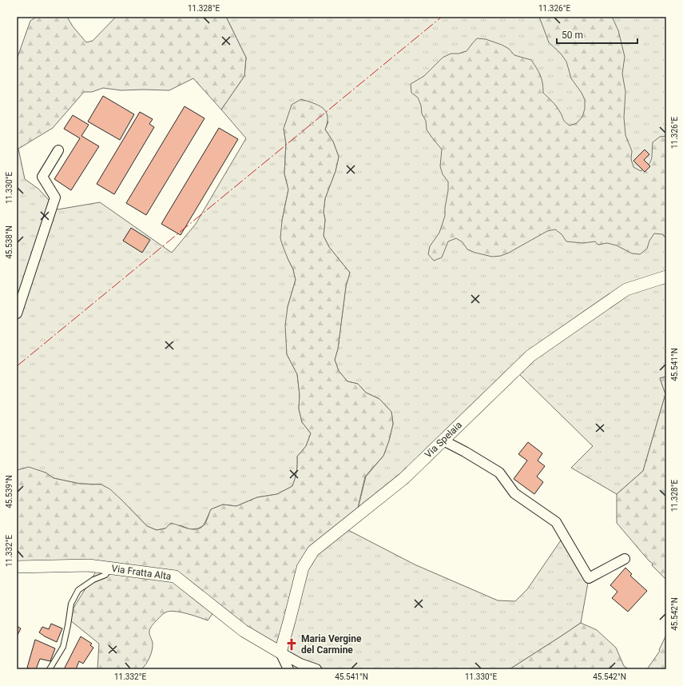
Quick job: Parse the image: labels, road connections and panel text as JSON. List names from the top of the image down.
{
  "streets": {
    "street": ["Via Spelaia", "Via Fratta Alta"]
  },
  "crossings": [
    ["Via Spelaia", "Via Fratta Alta"]
  ],
  "places": {
    "church": ["Maria Vergine del Carmine"]
  },
  "scale_bar": "50 m",
  "coordinates": [
    "11.328°E",
    "11.326°E",
    "11.330°E",
    "45.538°N",
    "45.541°N",
    "45.539°N",
    "11.332°E",
    "45.542°N"
  ]
}
